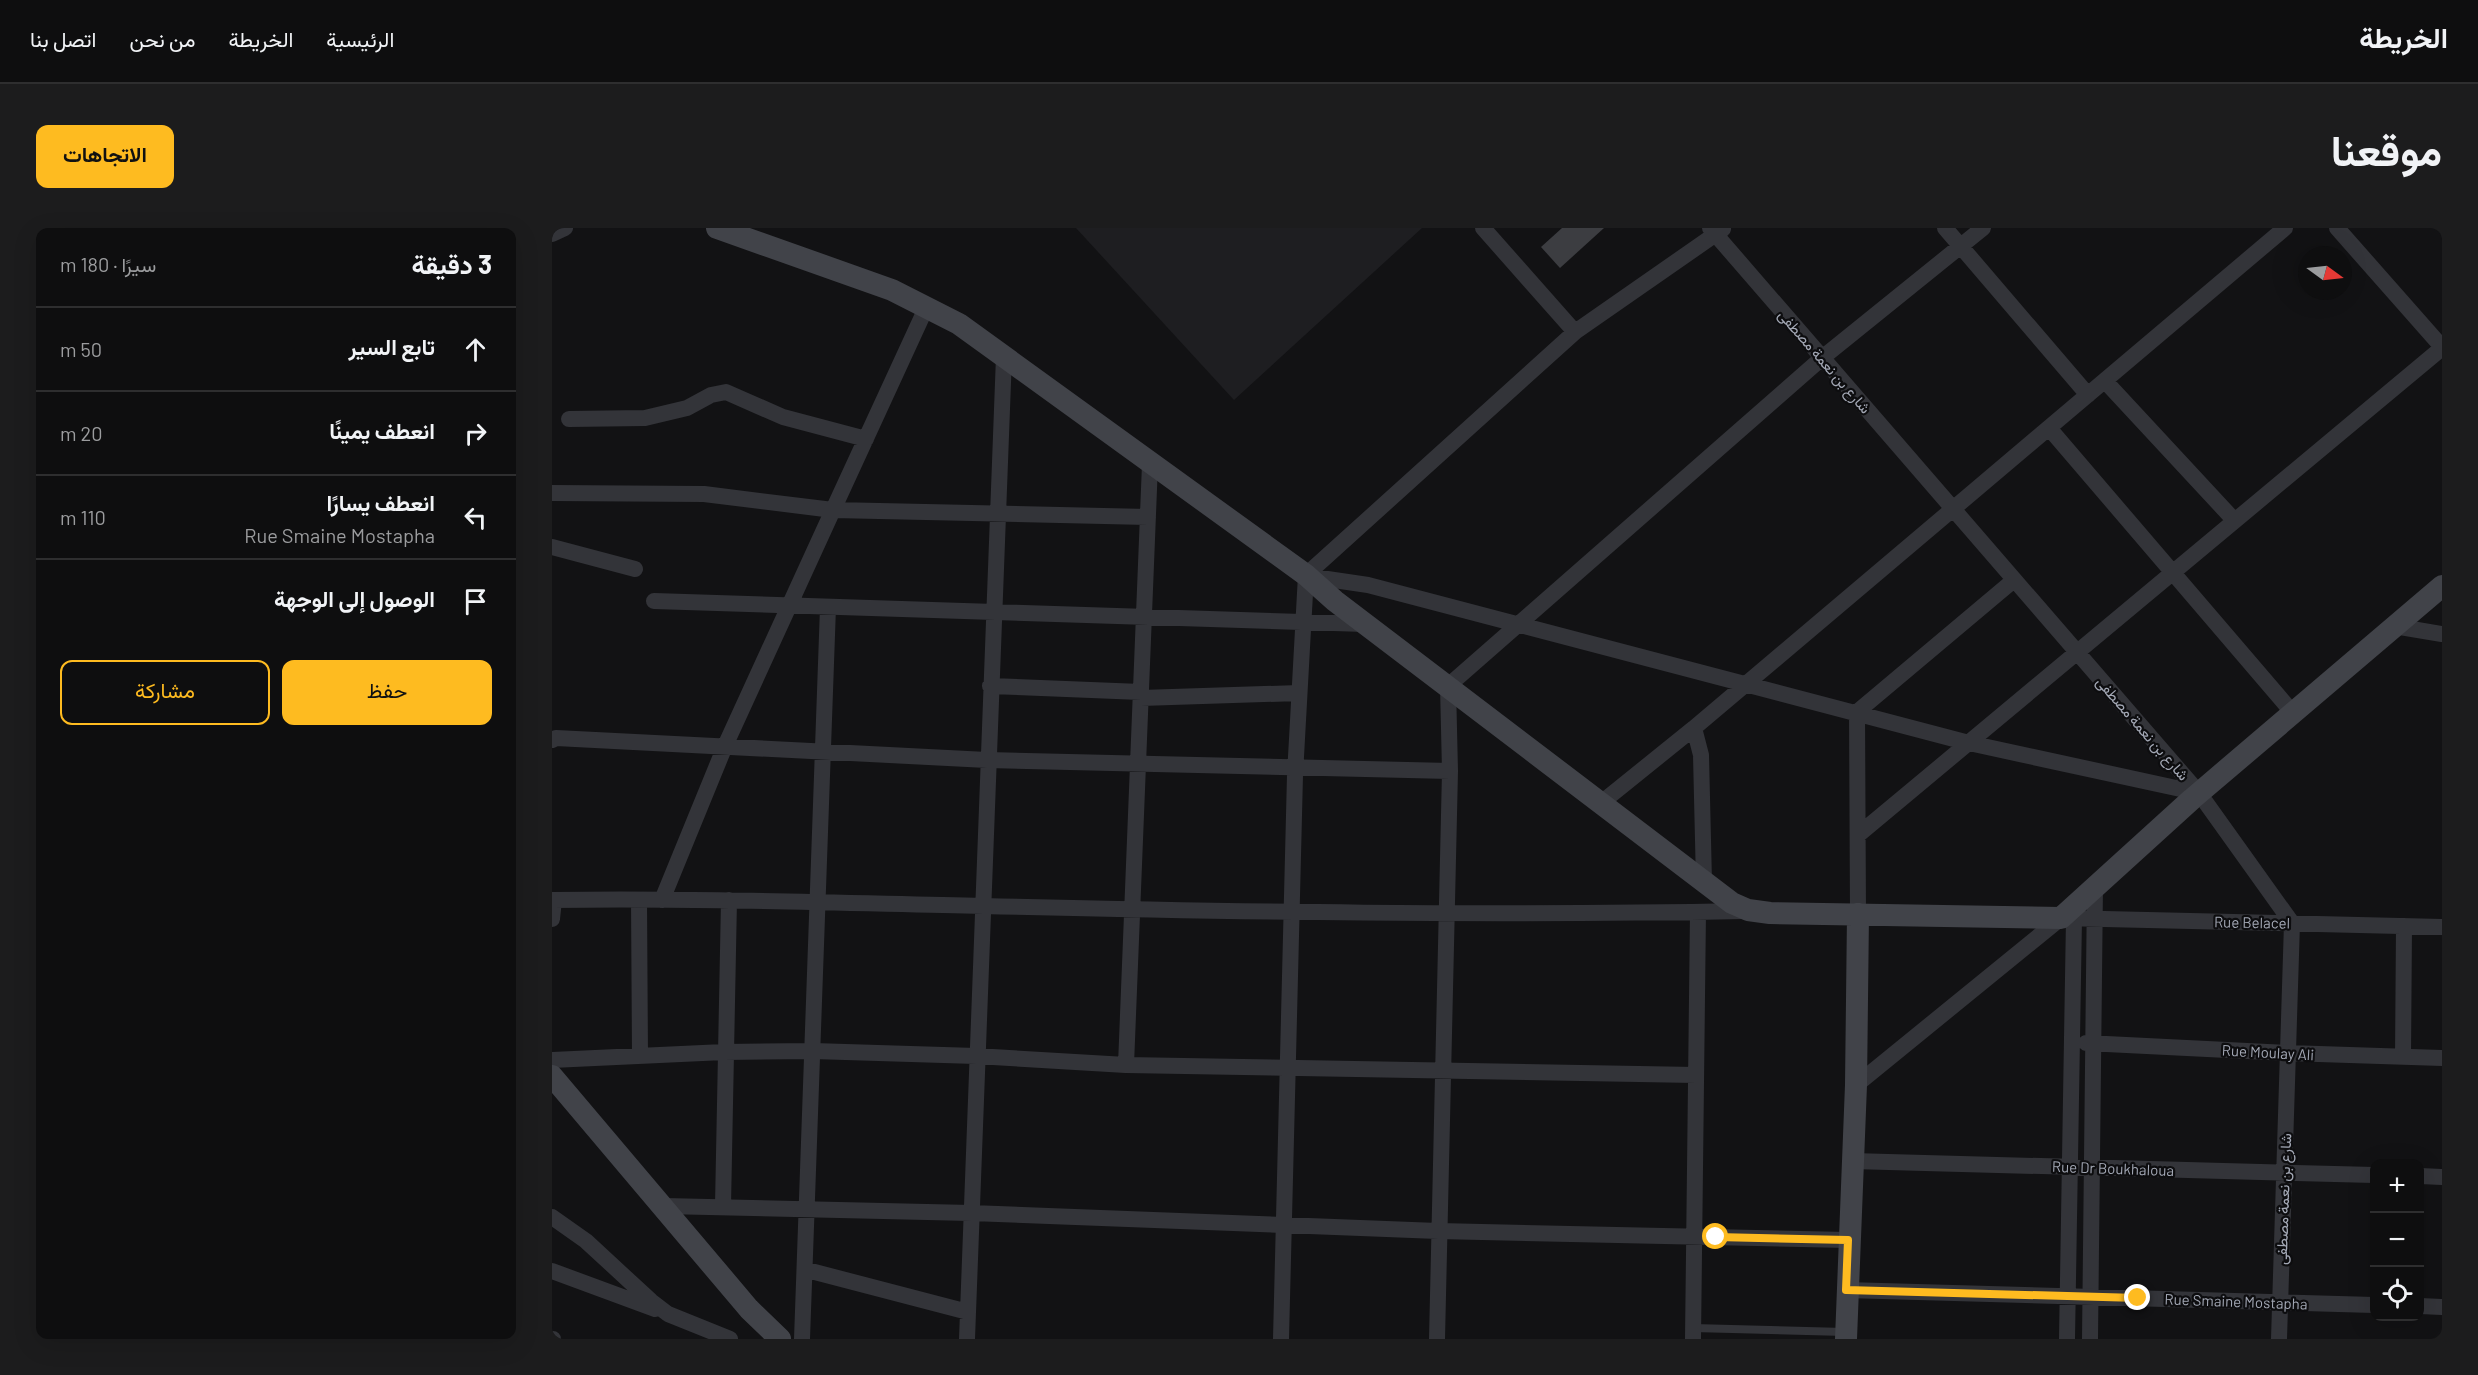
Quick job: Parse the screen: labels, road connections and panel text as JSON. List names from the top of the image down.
{
  "streets": {
    "street": [
      "شارع بن نعمة مصطفى",
      "Rue Belacel",
      "Rue Moulay Ali",
      "Rue Dr Boukhaloua",
      "Rue Smaine Mostapha"
    ]
  },
  "crossings": [
    ["شارع بن نعمة مصطفى", "Rue Belacel"],
    ["شارع بن نعمة مصطفى", "Rue Moulay Ali"],
    ["شارع بن نعمة مصطفى", "Rue Dr Boukhaloua"],
    ["شارع بن نعمة مصطفى", "Rue Smaine Mostapha"]
  ],
  "north": "right",
  "page": {
    "header": "الخريطة",
    "nav": [
      "الرئيسية",
      "الخريطة",
      "من نحن",
      "اتصل بنا"
    ],
    "title": "موقعنا",
    "buttons": [
      "الاتجاهات",
      ["حفظ", "مشاركة"]
    ],
    "heading": ["3 دقيقة", "سيرًا · 180 m"],
    "list": [
      ["تابع السير", "50 m"],
      ["انعطف يمينًا", "20 m"],
      ["انعطف يسارًا", "Rue Smaine Mostapha", "110 m"],
      "الوصول إلى الوجهة"
    ],
    "map_buttons": ["+", "−"]
  }
}
